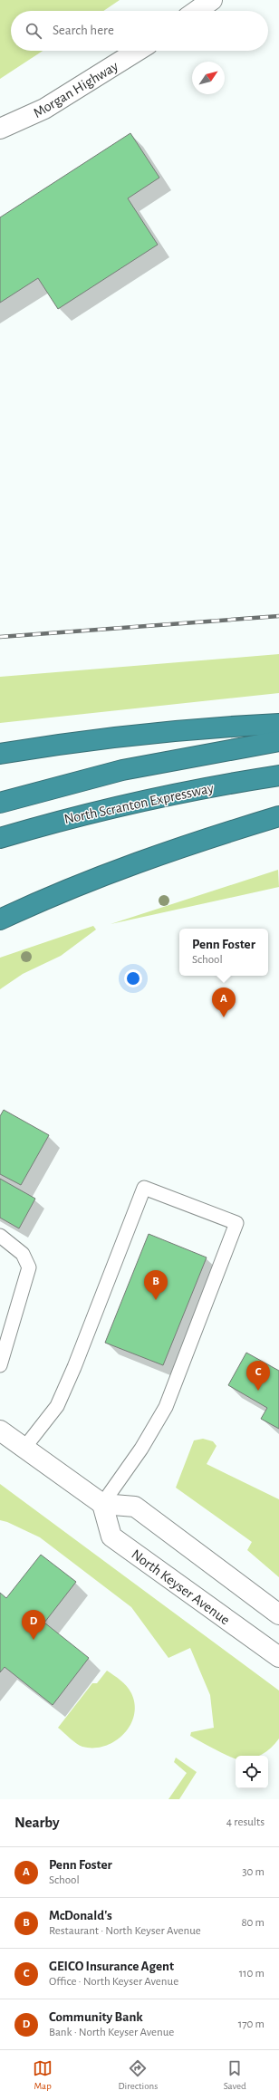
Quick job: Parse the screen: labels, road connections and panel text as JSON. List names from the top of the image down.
{
  "streets": {
    "highway": ["North Scranton Expressway"],
    "main road": ["Morgan Highway", "North Keyser Avenue"]
  },
  "north": "top right",
  "page": {
    "search": "Search here",
    "popup": ["Penn Foster", "School"],
    "pins": [
      "A",
      "B",
      "C",
      "D"
    ],
    "heading": ["Nearby", "4 results"],
    "list": [
      {
        "mark": "A",
        "name": "Penn Foster",
        "note": "School",
        "value": "30 m"
      },
      {
        "mark": "B",
        "name": "McDonald's",
        "note": "Restaurant · North Keyser Avenue",
        "value": "80 m"
      },
      {
        "mark": "C",
        "name": "GEICO Insurance Agent",
        "note": "Office · North Keyser Avenue",
        "value": "110 m"
      },
      {
        "mark": "D",
        "name": "Community Bank",
        "note": "Bank · North Keyser Avenue",
        "value": "170 m"
      }
    ],
    "nav": ["Map", "Directions", "Saved"]
  }
}
